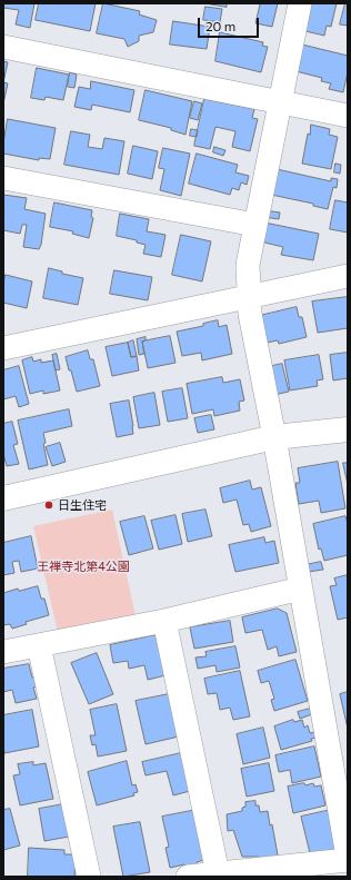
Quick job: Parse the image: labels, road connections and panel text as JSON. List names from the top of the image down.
{
  "parks": ["王禅寺北第4公園"],
  "places": ["日生住宅"],
  "scale_bar": "20 m"
}
